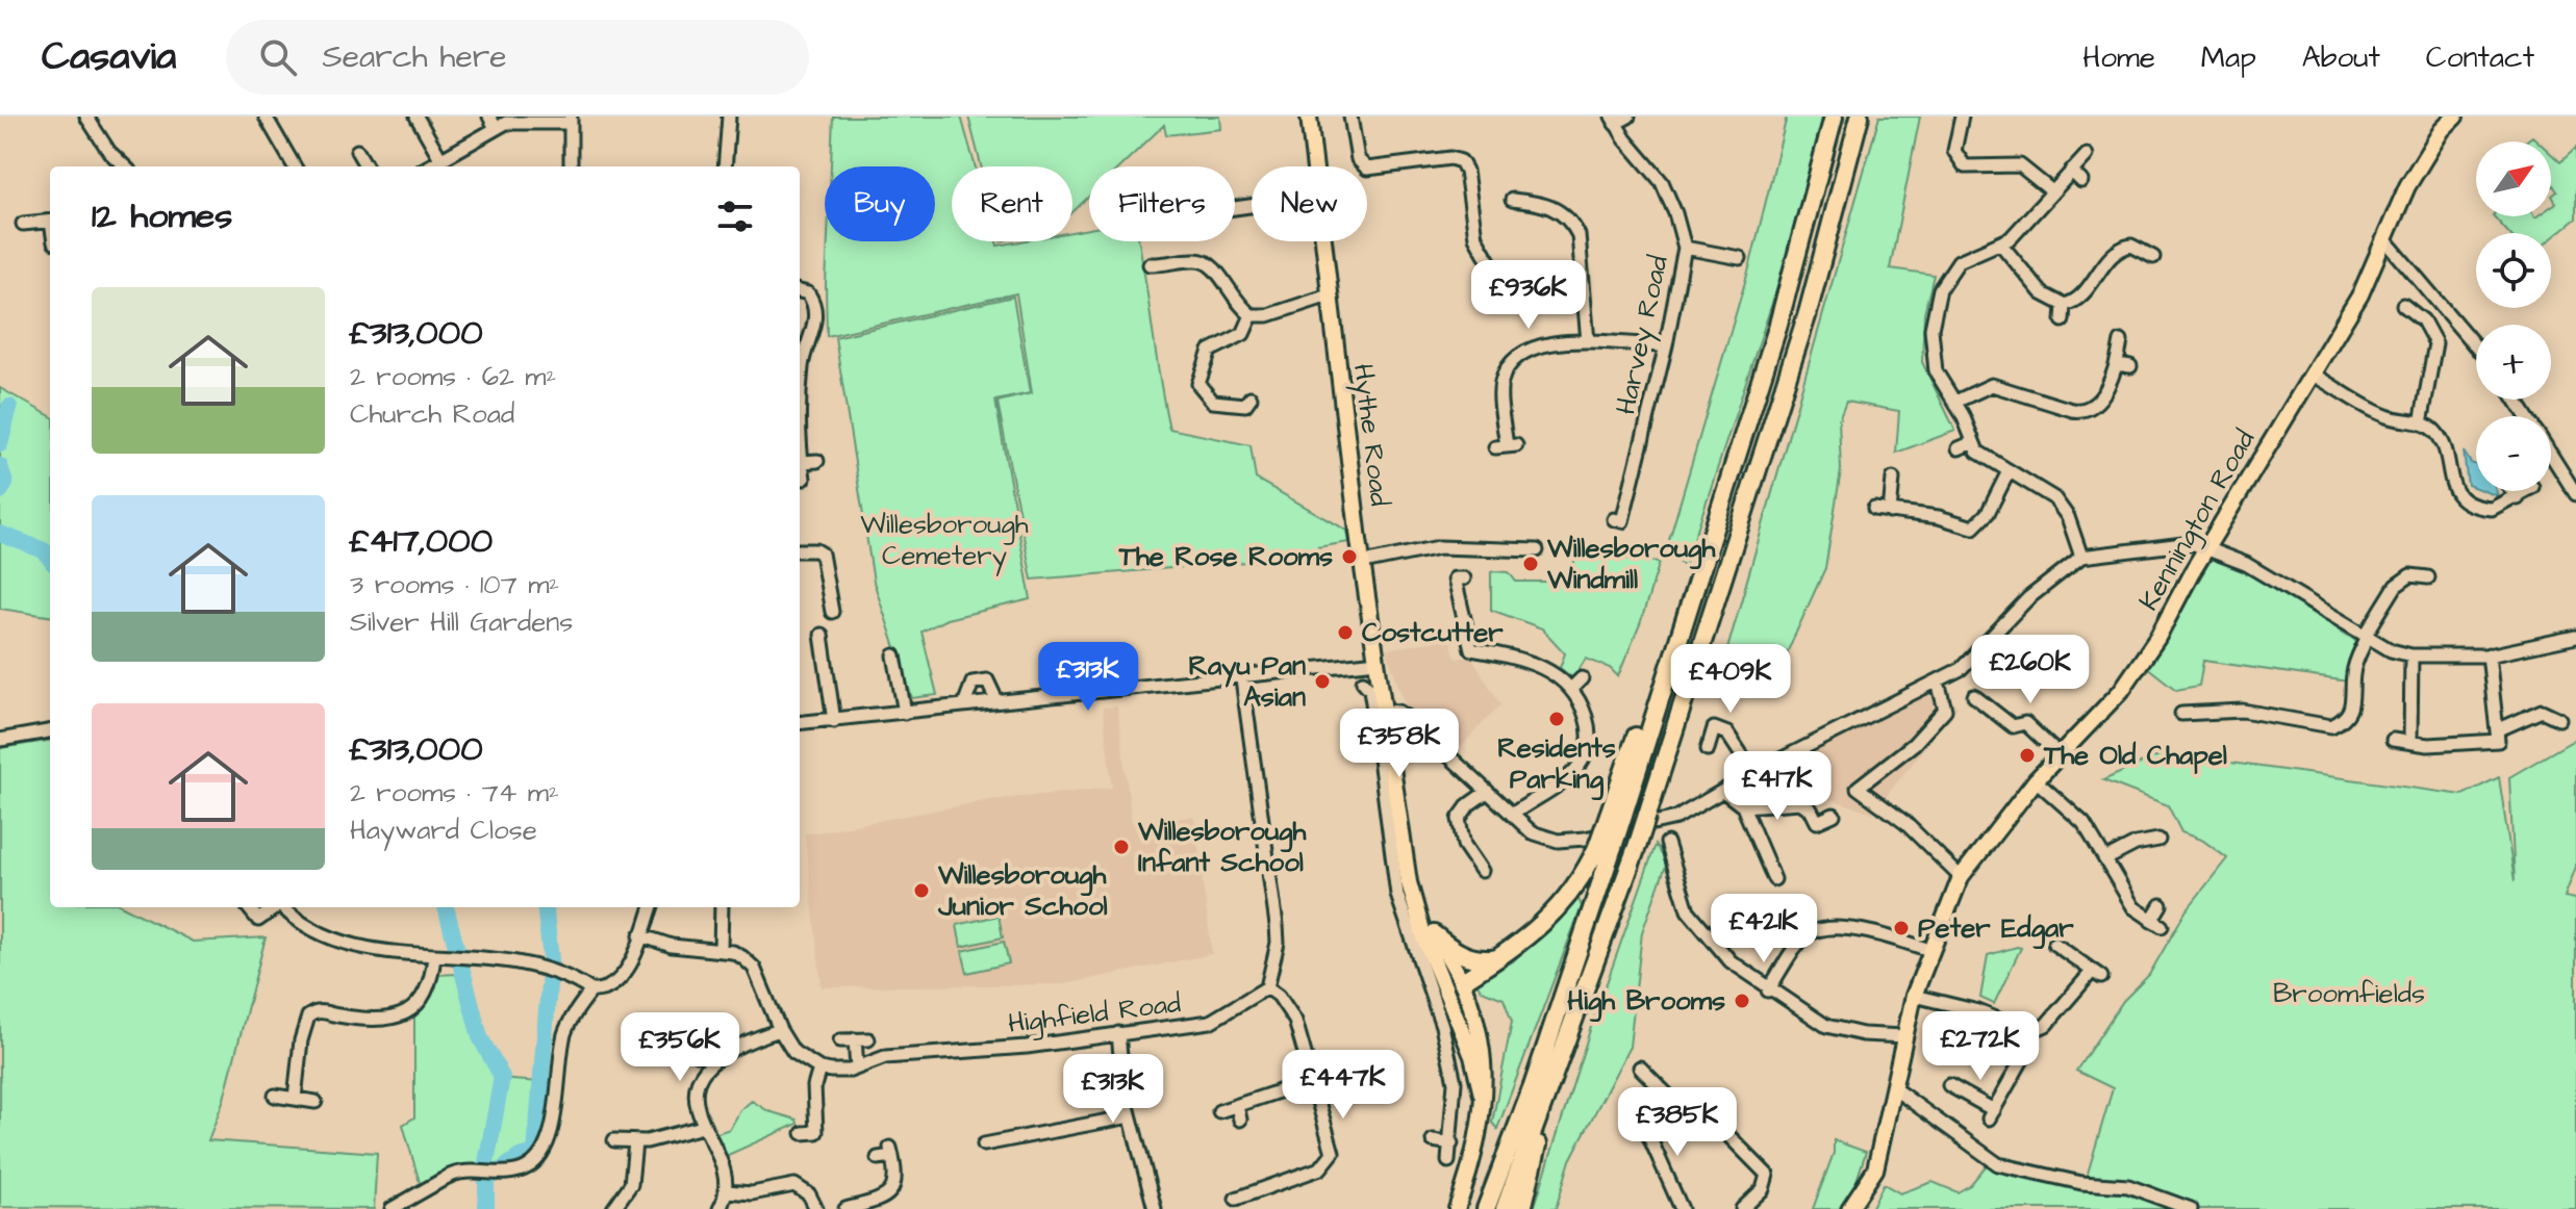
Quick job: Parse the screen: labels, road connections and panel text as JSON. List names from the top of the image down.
{
  "streets": {
    "main road": ["Hythe Road", "Kennington Road"],
    "street": ["Harvey Road", "Highfield Road"]
  },
  "parks": ["Willesborough Cemetery", "Broomfields"],
  "places": [
    "The Rose Rooms",
    "Willesborough Windmill",
    "Costcutter",
    "Rayu Pan Asian",
    "Residents Parking",
    "The Old Chapel",
    "Willesborough Infant School",
    "Willesborough Junior School",
    "Peter Edgar",
    "High Brooms"
  ],
  "north": "top right",
  "page": {
    "header": "Casavia",
    "search": "Search here",
    "nav": [
      "Home",
      "Map",
      "About",
      "Contact"
    ],
    "map_buttons": ["+", "−"],
    "chip": [
      "Buy",
      "Rent",
      "Filters",
      "New"
    ],
    "heading": "12 homes",
    "price": [
      "£936K",
      "£260K",
      "£313K",
      "£409K",
      "£358K",
      "£417K",
      "£421K",
      "£272K",
      "£356K",
      "£447K",
      "£313K",
      "£385K"
    ],
    "list": [
      {
        "name": "£313,000",
        "note": "2 rooms · 62 m² · Church Road"
      },
      {
        "name": "£417,000",
        "note": "3 rooms · 107 m² · Silver Hill Gardens"
      },
      {
        "name": "£313,000",
        "note": "2 rooms · 74 m² · Hayward Close"
      }
    ]
  }
}
